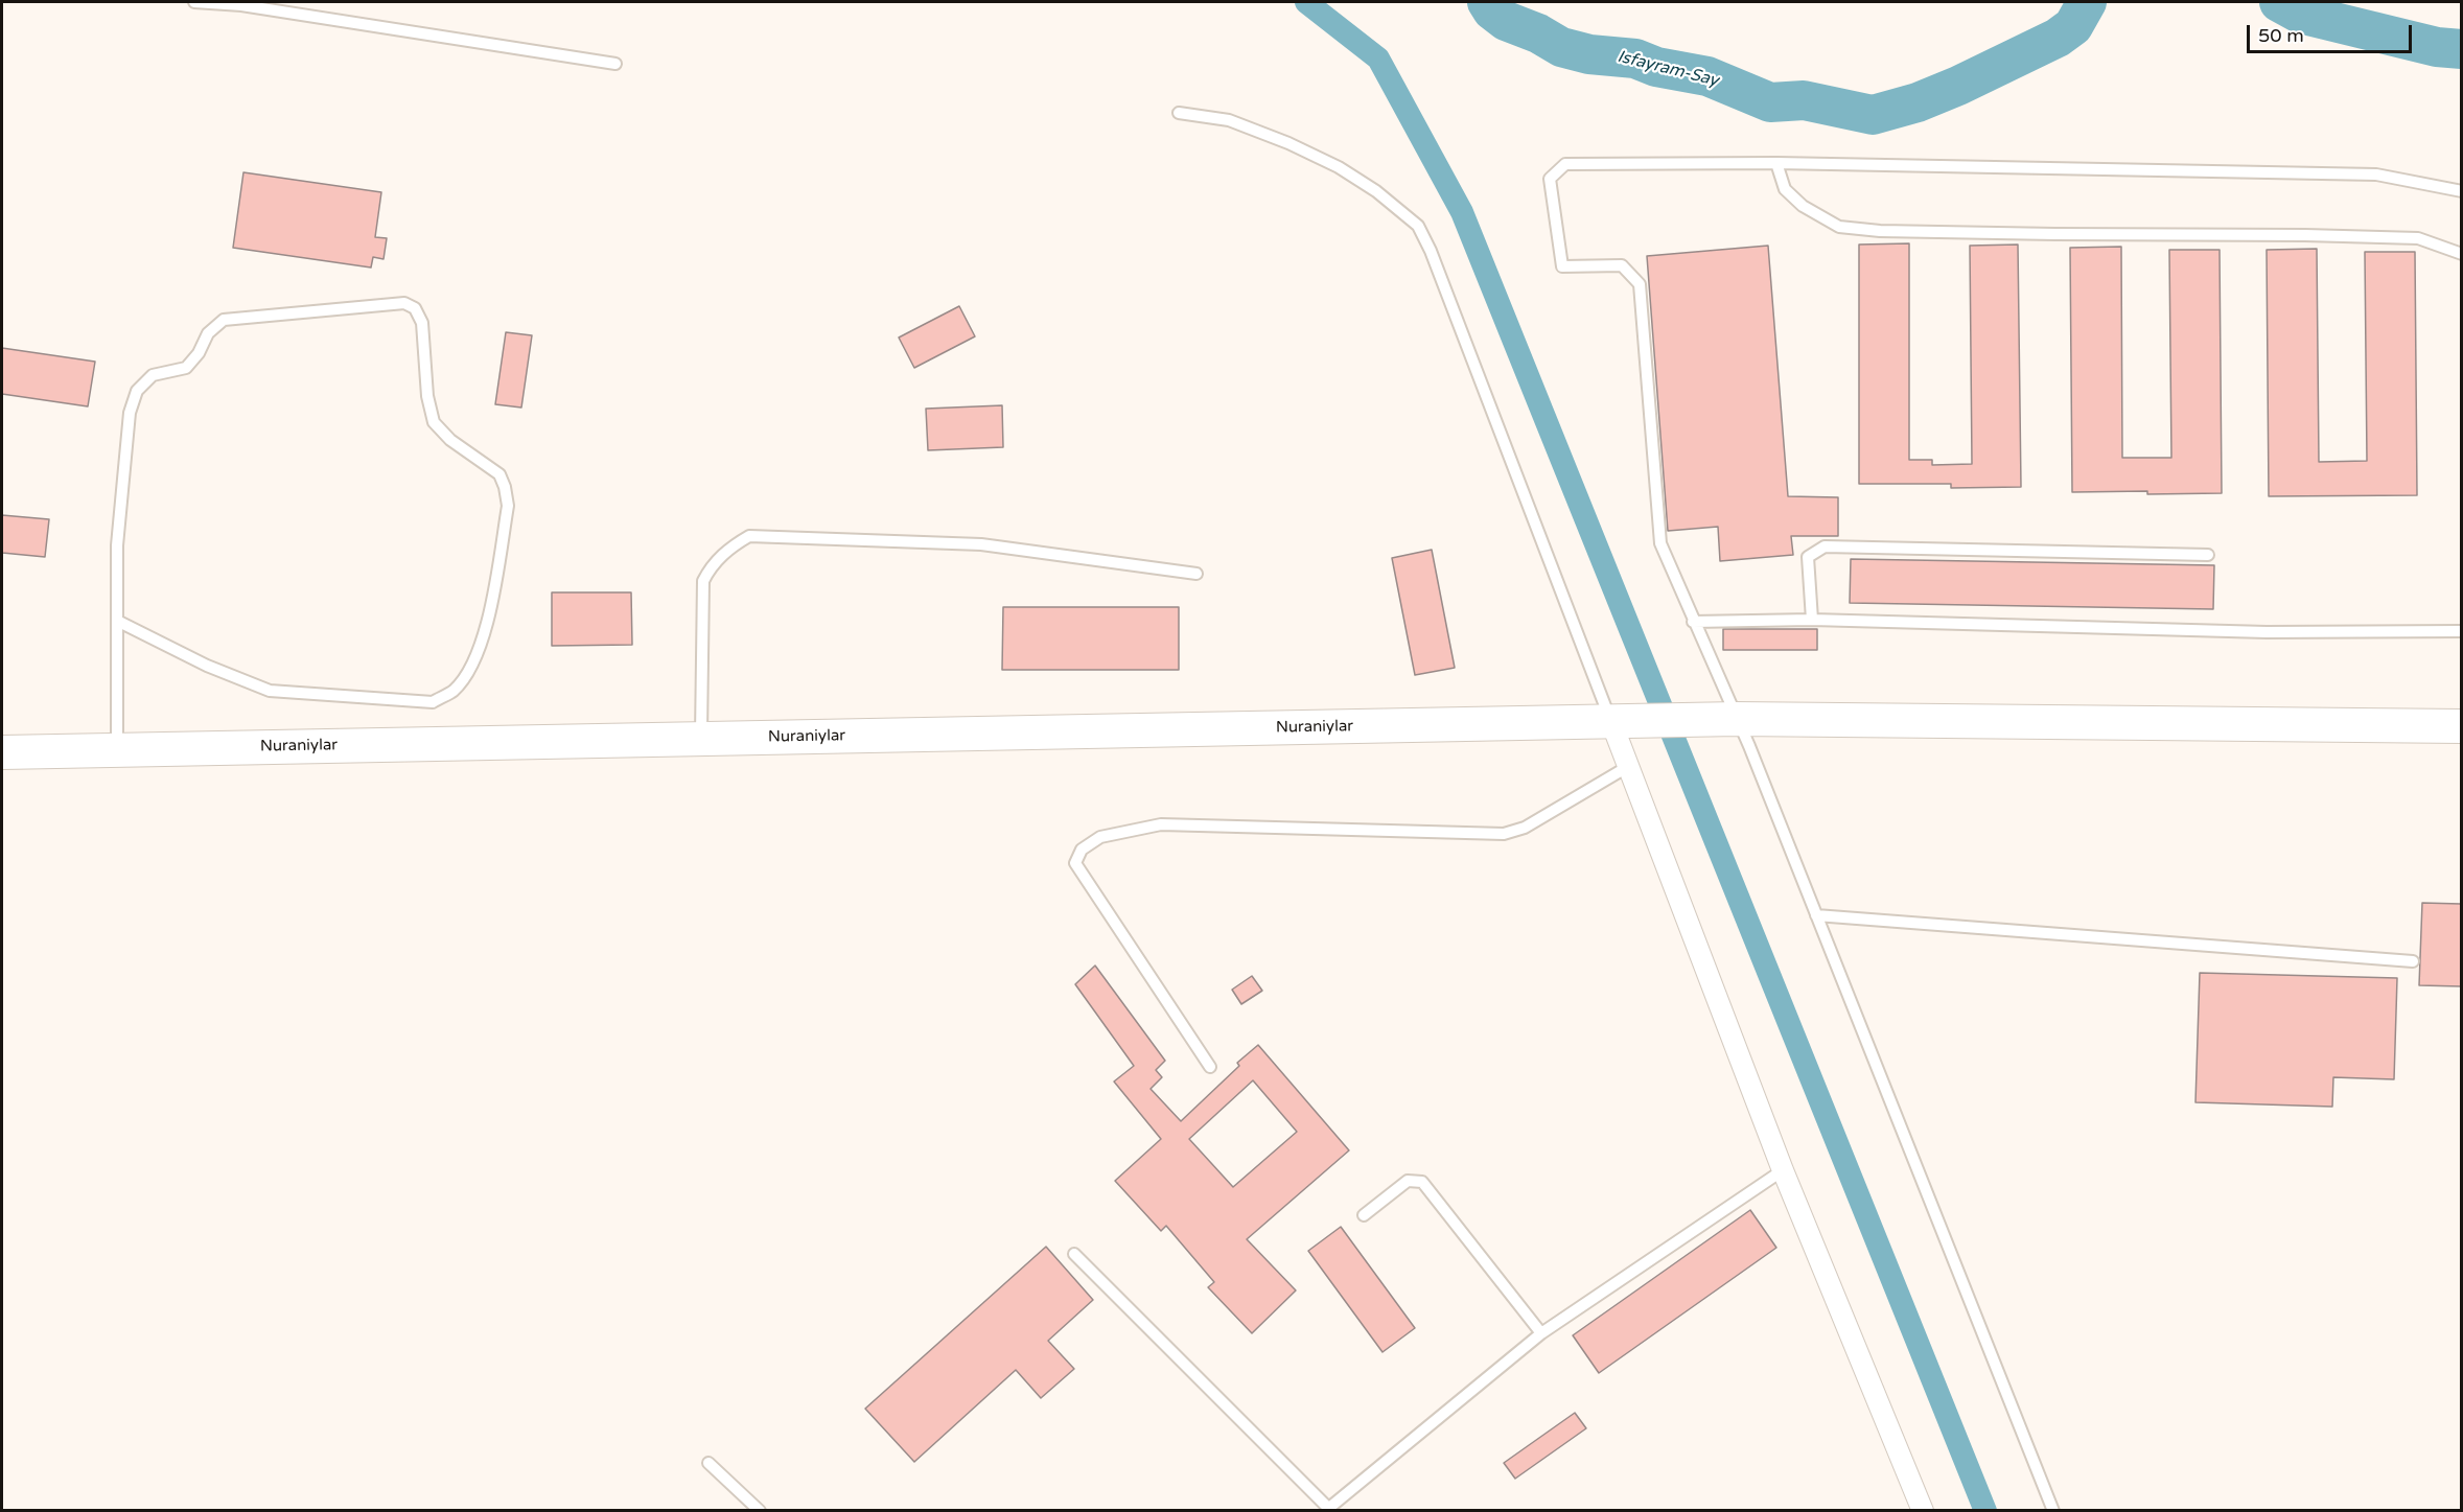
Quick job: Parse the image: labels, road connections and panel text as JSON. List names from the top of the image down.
{
  "streets": {
    "main road": ["Nuraniylar"]
  },
  "water": ["Isfayram-Say"],
  "scale_bar": "50 m"
}
